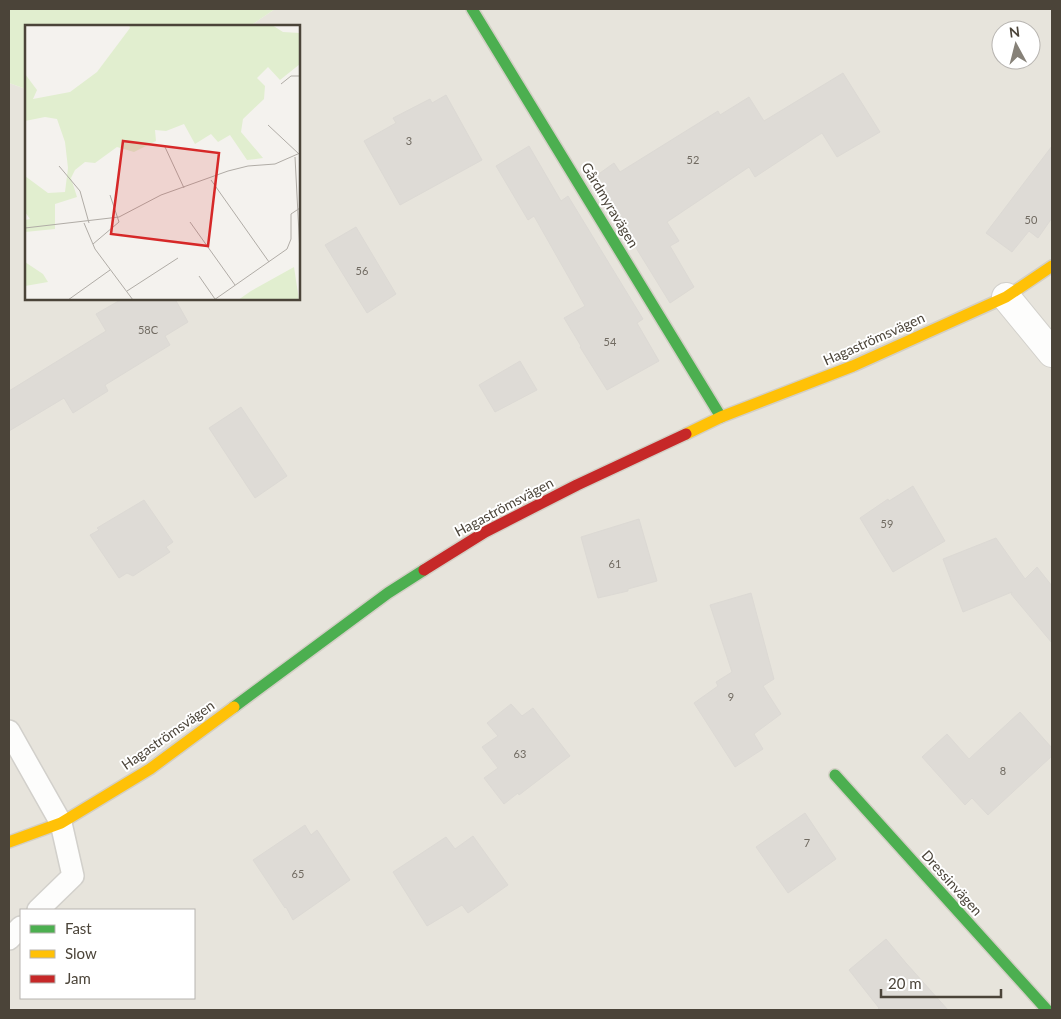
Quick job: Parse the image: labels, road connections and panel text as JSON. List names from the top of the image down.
{
  "streets": {
    "street": ["Gårdmyravägen", "Hagaströmsvägen", "Dressinvägen"]
  },
  "crossings": [
    ["Gårdmyravägen", "Hagaströmsvägen"]
  ],
  "house_numbers": [
    "3",
    "52",
    "50",
    "56",
    "58C",
    "54",
    "59",
    "61",
    "9",
    "63",
    "8",
    "7",
    "65"
  ],
  "legend": ["Fast", "Slow", "Jam"],
  "scale_bar": "20 m",
  "north": "top"
}
